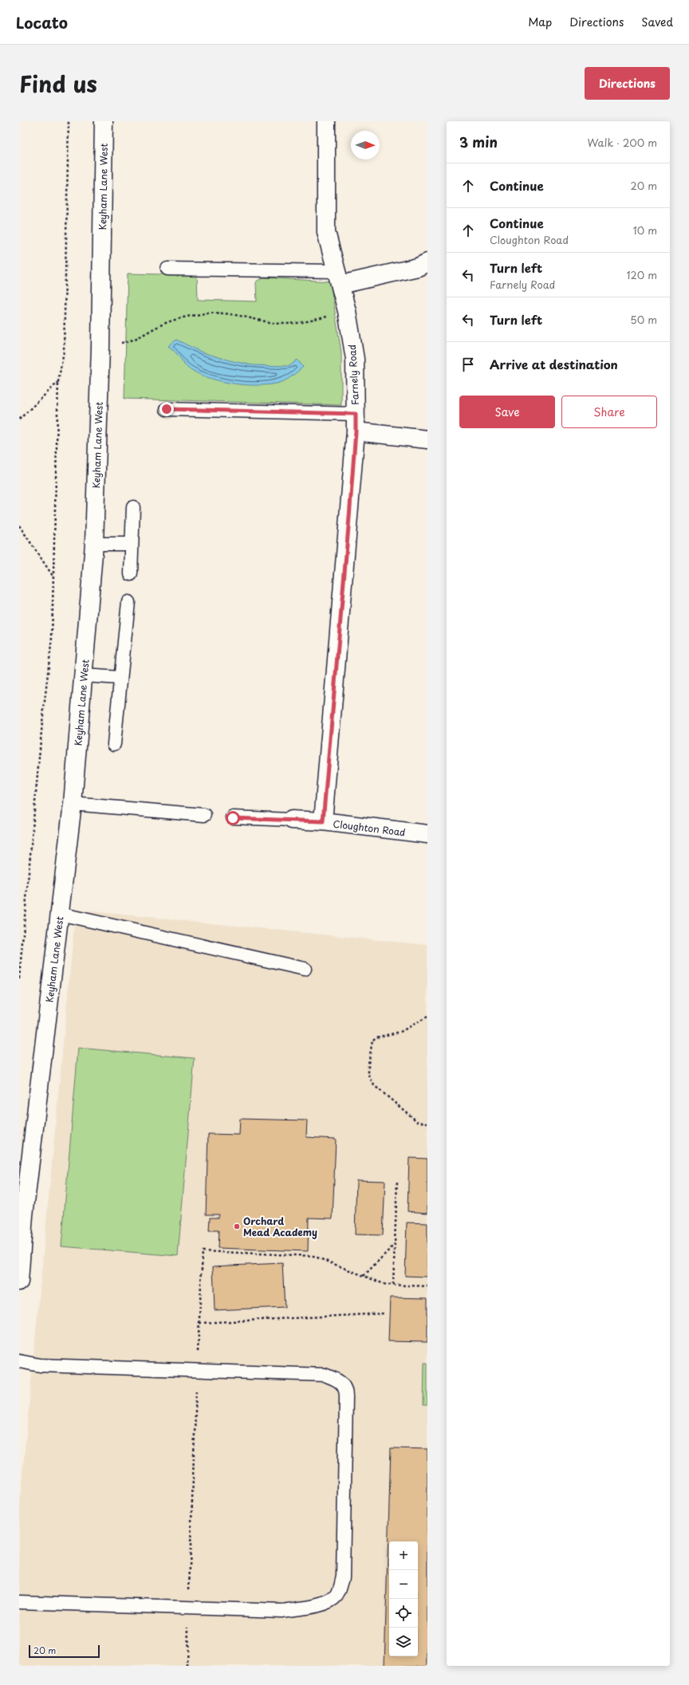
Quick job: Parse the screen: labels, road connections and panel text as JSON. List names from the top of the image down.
{
  "streets": {
    "street": ["Keyham Lane West", "Farnely Road", "Cloughton Road"]
  },
  "crossings": [
    ["Farnely Road", "Cloughton Road"]
  ],
  "places": ["Orchard Mead Academy"],
  "scale_bar": "20 m",
  "north": "right",
  "page": {
    "header": "Locato",
    "nav": ["Map", "Directions", "Saved"],
    "title": "Find us",
    "buttons": [
      "Directions",
      ["Save", "Share"]
    ],
    "heading": ["3 min", "Walk · 200 m"],
    "list": [
      ["Continue", "20 m"],
      ["Continue", "Cloughton Road", "10 m"],
      ["Turn left", "Farnely Road", "120 m"],
      ["Turn left", "50 m"],
      "Arrive at destination"
    ],
    "map_buttons": ["+", "−"],
    "scale": "20 m"
  }
}
